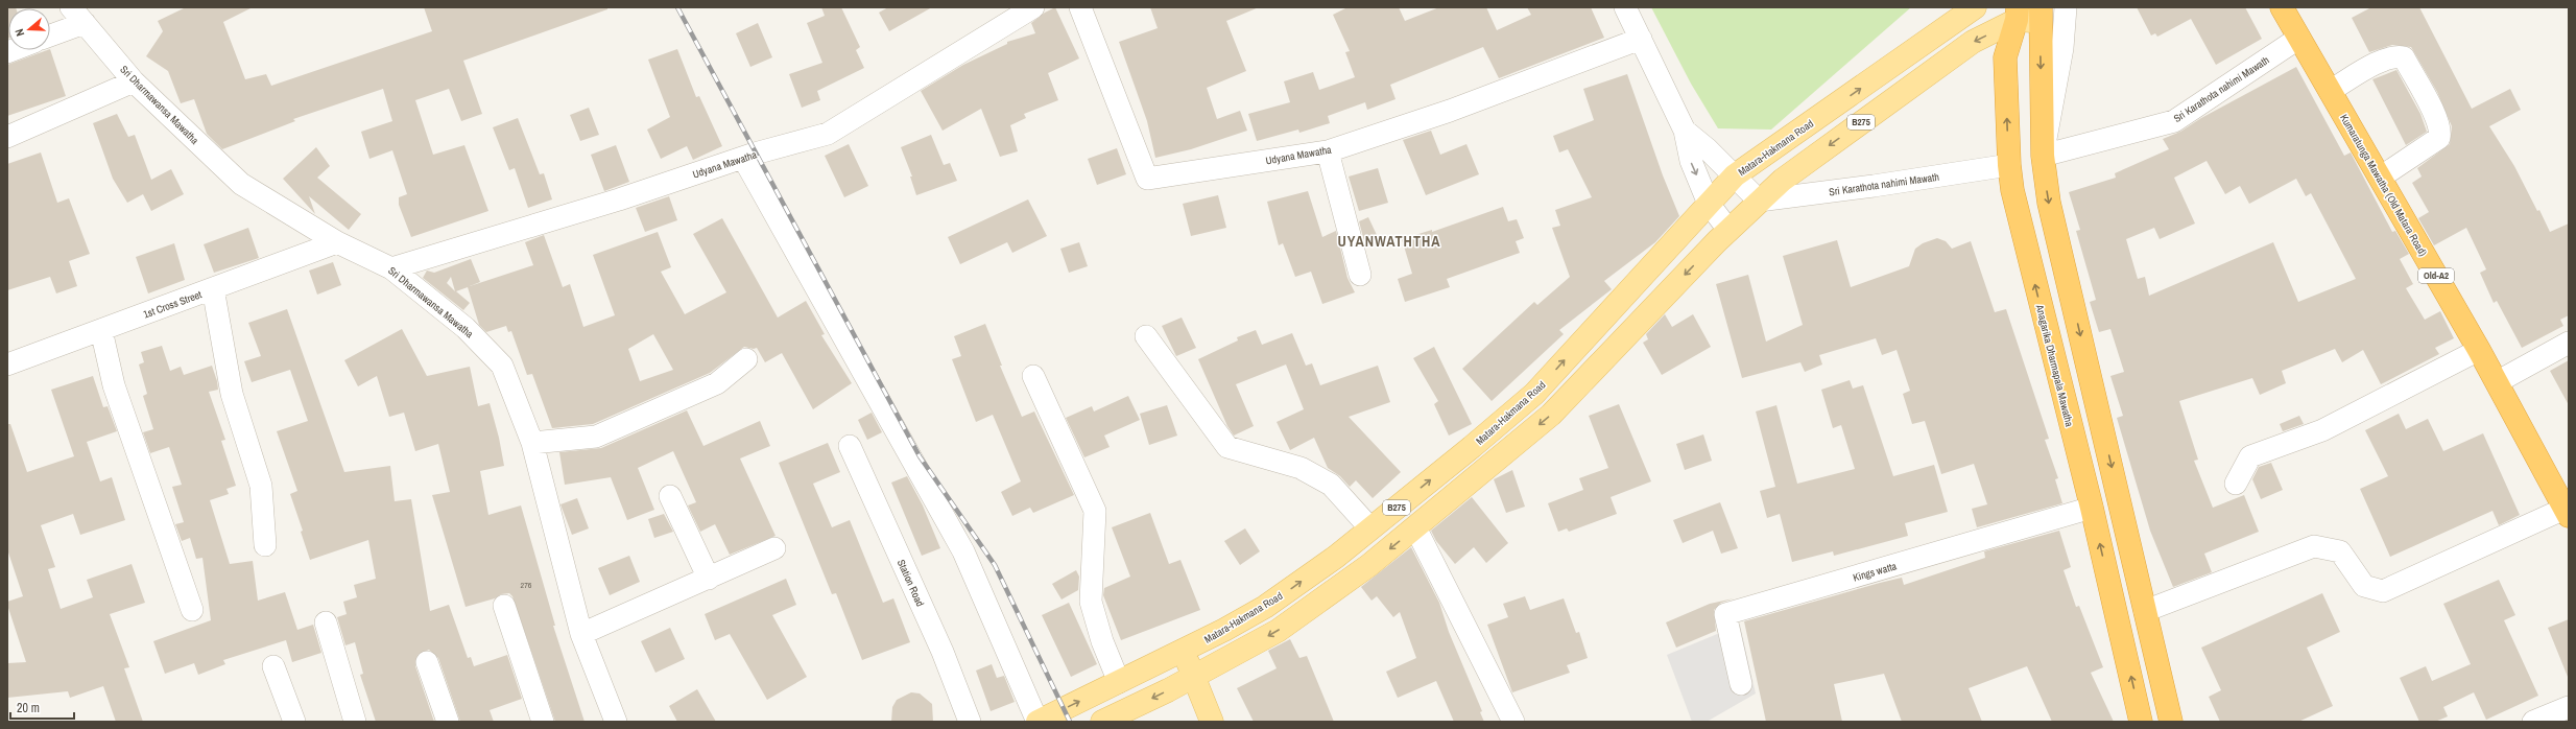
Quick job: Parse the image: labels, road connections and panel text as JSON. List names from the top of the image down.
{
  "streets": {
    "highway": ["Kumaratunga Mawatha (Old Matara Road)", "Old-A2", "Anagarika Dharmapala Mawatha"],
    "main road": ["B275", "Matara-Hakmana Road"],
    "street": [
      "Sri Karathota nahimi Mawath",
      "Sri Dharmawansa Mawatha",
      "Udyana Mawatha",
      "1st Cross Street",
      "Kings watta",
      "Station Road"
    ]
  },
  "crossings": [
    ["Sri Karathota nahimi Mawath", "B275"],
    ["Sri Karathota nahimi Mawath", "Kumaratunga Mawatha (Old Matara Road)"],
    ["Sri Karathota nahimi Mawath", "Anagarika Dharmapala Mawatha"],
    ["Sri Dharmawansa Mawatha", "Udyana Mawatha"],
    ["Sri Dharmawansa Mawatha", "1st Cross Street"],
    ["B275", "Anagarika Dharmapala Mawatha"],
    ["Anagarika Dharmapala Mawatha", "Kings watta"]
  ],
  "districts": ["UYANWATHTHA"],
  "house_numbers": ["276"],
  "scale_bar": "20 m",
  "north": "left"
}
